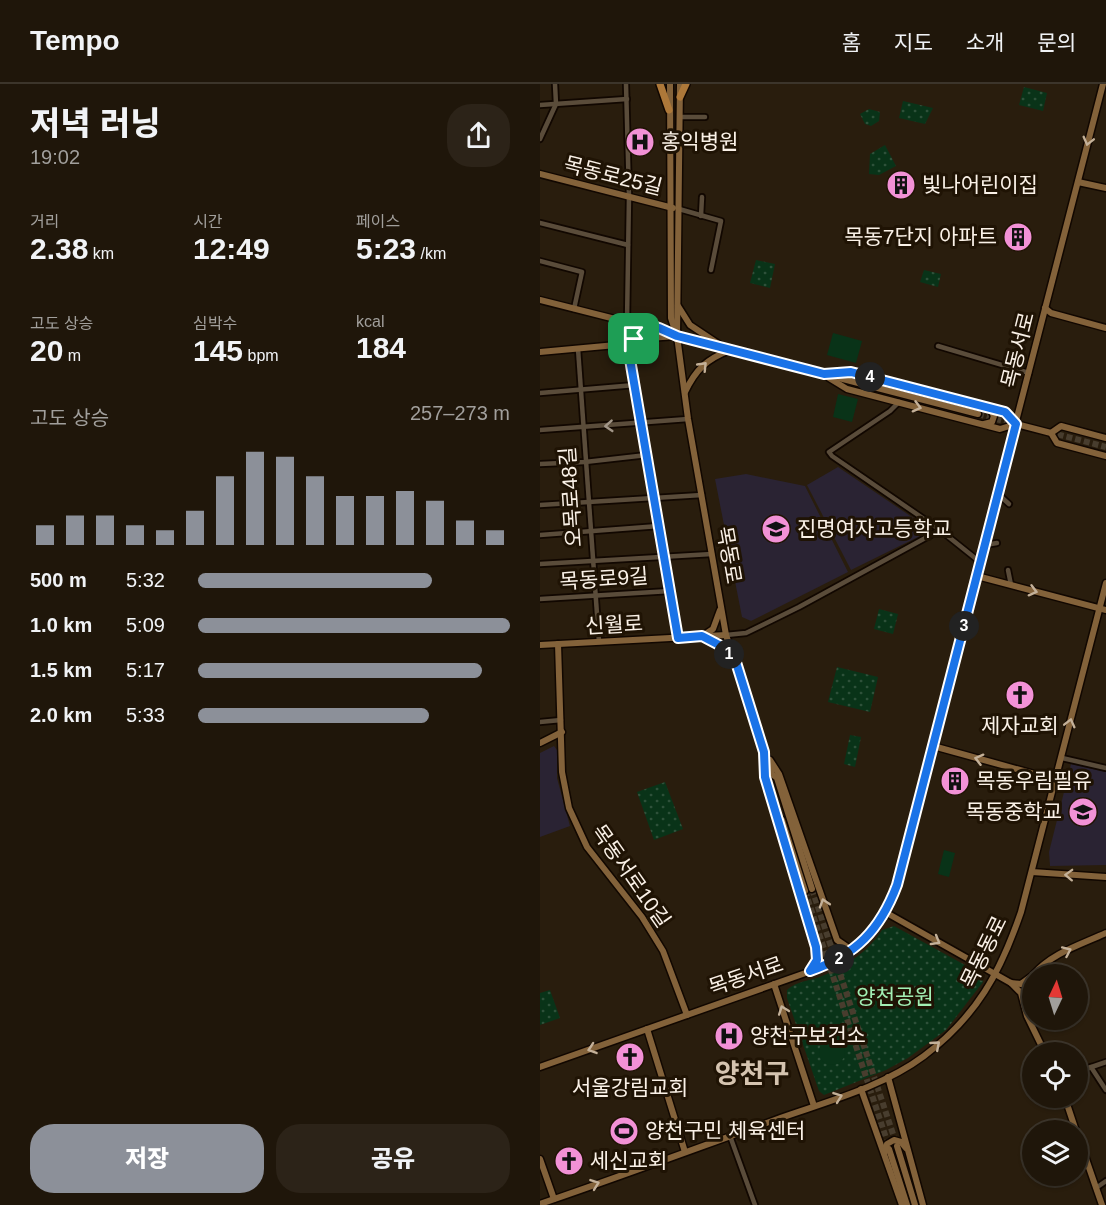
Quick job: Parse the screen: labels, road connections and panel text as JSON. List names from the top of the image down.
{
  "streets": {
    "main road": [
      "목동로25길",
      "목동서로",
      "목동로",
      "신월로",
      "목동서로10길",
      "목동동로"
    ],
    "street": ["오목로48길", "목동로9길"]
  },
  "crossings": [
    ["목동로25길", "목동로"],
    ["목동서로", "목동서로10길"],
    ["오목로48길", "목동로9길"],
    ["오목로48길", "신월로"],
    ["목동로", "신월로"],
    ["신월로", "목동서로10길"]
  ],
  "one_way": ["목동동로"],
  "districts": ["양천구"],
  "parks": ["양천공원"],
  "places": {
    "hospital": ["홍익병원", "양천구보건소"],
    "building": ["빛나어린이집", "목동7단지 아파트", "목동우림필유"],
    "school or university": ["진명여자고등학교", "목동중학교"],
    "church": ["제자교회", "서울강림교회", "세신교회"],
    "sports": ["양천구민 체육센터"]
  },
  "north": "top",
  "page": {
    "header": "Tempo",
    "nav": [
      "홈",
      "지도",
      "소개",
      "문의"
    ],
    "heading": ["저녁 러닝", "19:02"],
    "stats": [
      ["거리", "2.38 km"],
      ["시간", "12:49"],
      ["페이스", "5:23 /km"],
      ["고도 상승", "20 m"],
      ["심박수", "145 bpm"],
      ["kcal", "184"]
    ],
    "pins": [
      "4",
      "3",
      "1",
      "2"
    ],
    "chart": ["고도 상승", "257–273 m"],
    "list": [
      {
        "name": "500 m",
        "note": "5:32"
      },
      {
        "name": "1.0 km",
        "note": "5:09"
      },
      {
        "name": "1.5 km",
        "note": "5:17"
      },
      {
        "name": "2.0 km",
        "note": "5:33"
      }
    ],
    "buttons": ["저장", "공유"]
  }
}
